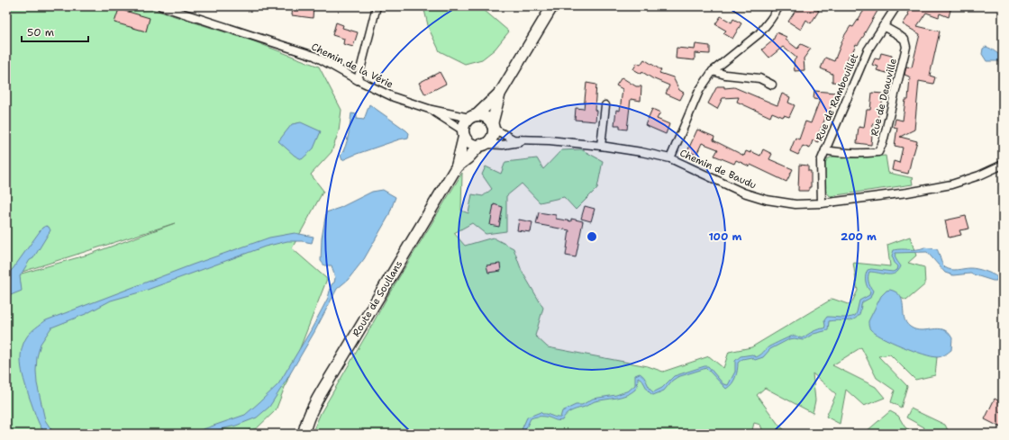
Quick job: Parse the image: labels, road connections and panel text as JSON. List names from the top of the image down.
{
  "streets": {
    "main road": ["Route de Soullans"],
    "street": [
      "Chemin de la Vérie",
      "Rue de Rambouillet",
      "Rue de Deauville",
      "Chemin de Baudu"
    ]
  },
  "crossings": [
    ["Chemin de la Vérie", "Chemin de Baudu"],
    ["Chemin de la Vérie", "Route de Soullans"],
    ["Rue de Rambouillet", "Rue de Deauville"],
    ["Rue de Rambouillet", "Chemin de Baudu"],
    ["Chemin de Baudu", "Route de Soullans"]
  ],
  "scale_bar": "50 m",
  "rings": ["100 m", "200 m"]
}
